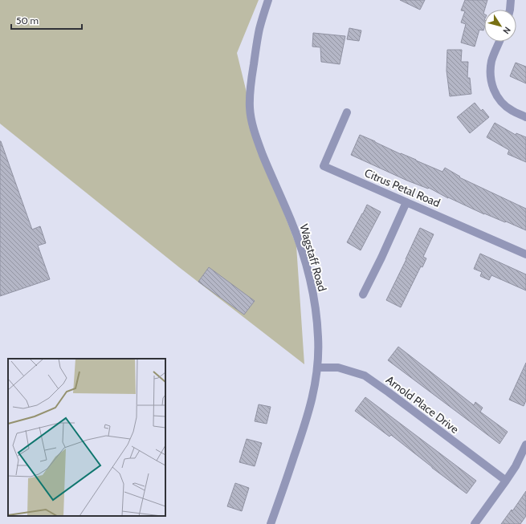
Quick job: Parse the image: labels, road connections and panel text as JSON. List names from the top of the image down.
{
  "streets": {
    "street": ["Citrus Petal Road", "Wagstaff Road", "Arnold Place Drive"]
  },
  "crossings": [
    ["Wagstaff Road", "Arnold Place Drive"]
  ],
  "scale_bar": "50 m",
  "north": "bottom right"
}
